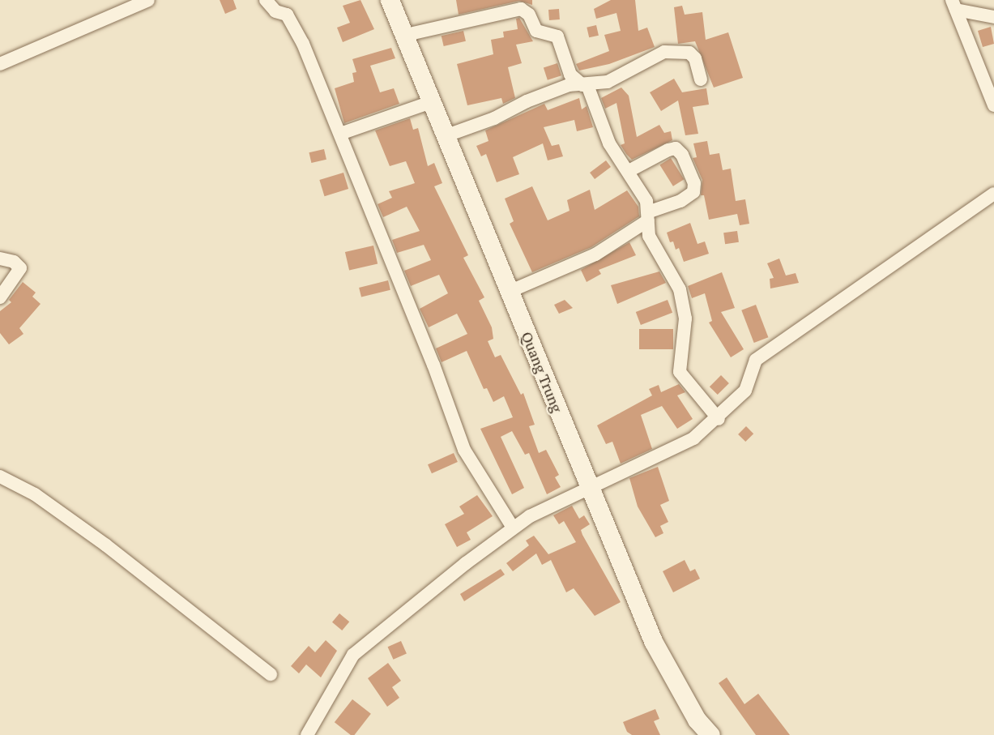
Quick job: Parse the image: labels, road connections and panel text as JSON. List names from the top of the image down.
{
  "streets": {
    "main road": ["Quang Trung"]
  }
}
